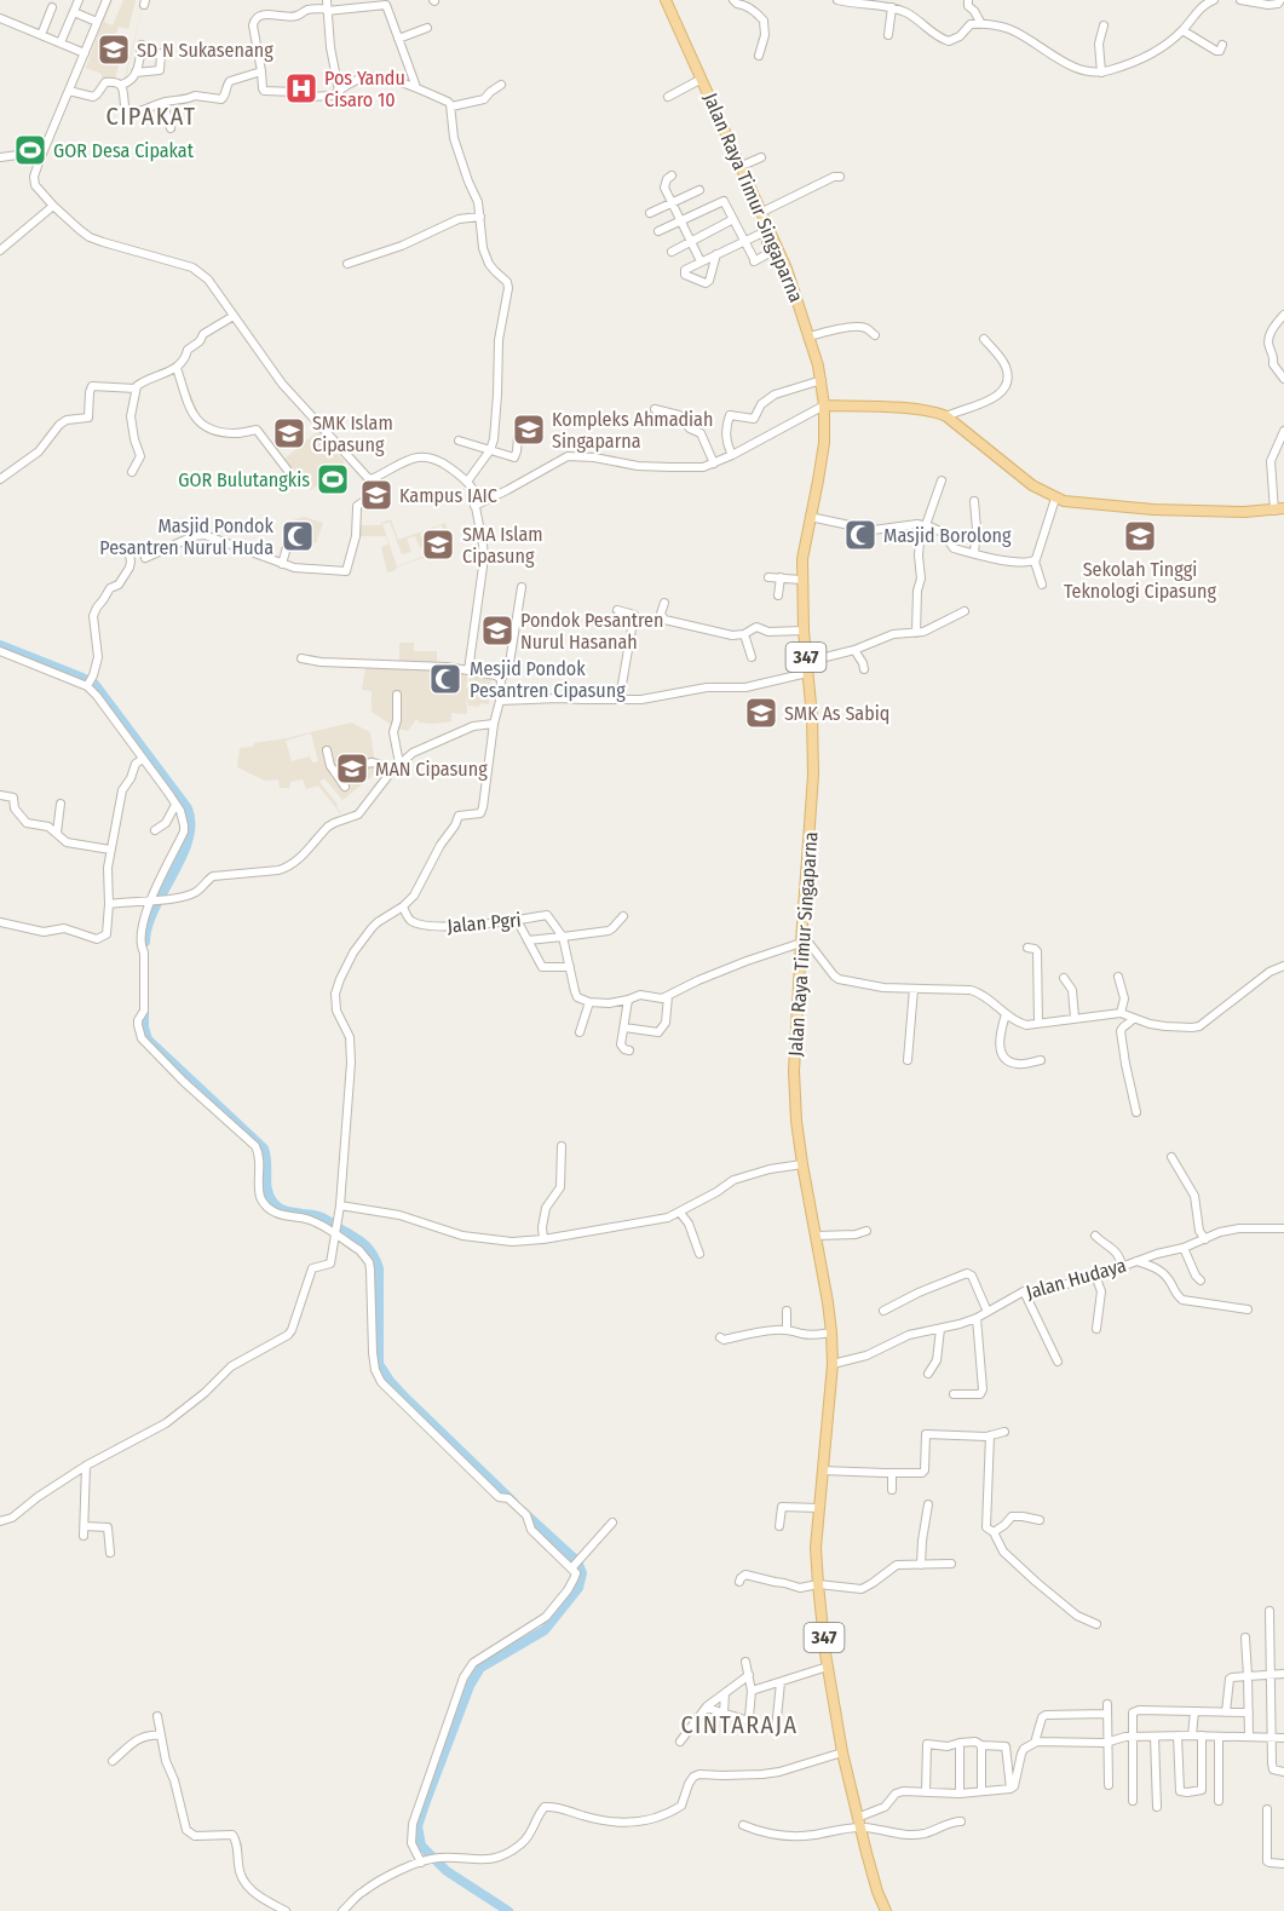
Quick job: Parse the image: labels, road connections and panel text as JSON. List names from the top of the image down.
{
  "streets": {
    "main road": ["Jalan Raya Timur Singaparna", "347"],
    "street": ["Jalan Pgri", "Jalan Hudaya"]
  },
  "crossings": [
    ["Jalan Raya Timur Singaparna", "Jalan Hudaya"]
  ],
  "districts": ["CIPAKAT", "CINTARAJA"],
  "places": {
    "school or university": [
      "SD N Sukasenang",
      "Kompleks Ahmadiah Singaparna",
      "SMK Islam Cipasung",
      "Kampus IAIC",
      "Sekolah Tinggi Teknologi Cipasung",
      "SMA Islam Cipasung",
      "Pondok Pesantren Nurul Hasanah",
      "SMK As Sabiq",
      "MAN Cipasung"
    ],
    "hospital": ["Pos Yandu Cisaro 10"],
    "sports": ["GOR Desa Cipakat", "GOR Bulutangkis"],
    "mosque": ["Masjid Borolong", "Masjid Pondok Pesantren Nurul Huda", "Mesjid Pondok Pesantren Cipasung"]
  }
}
